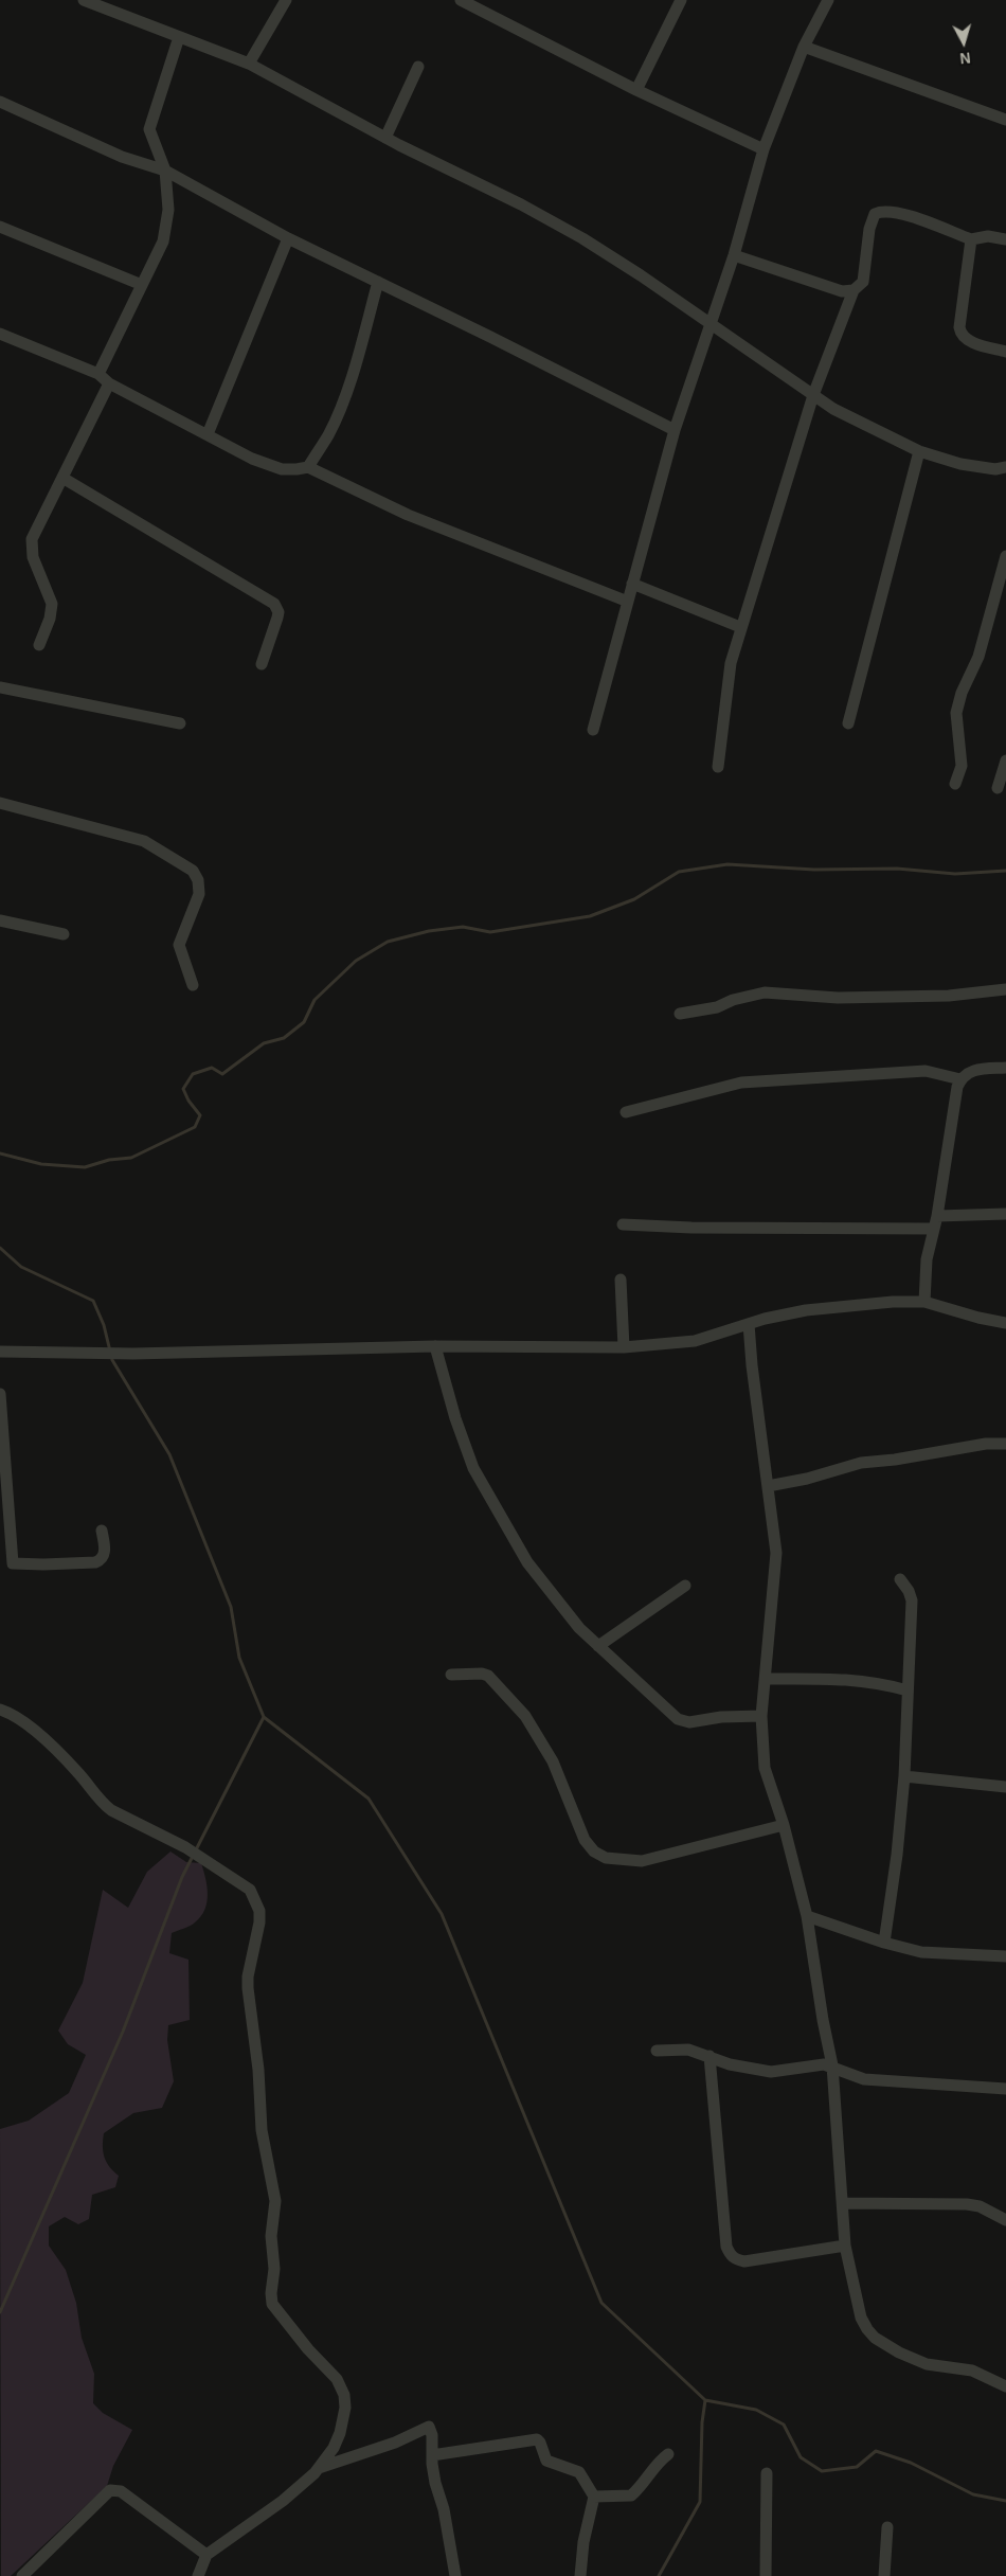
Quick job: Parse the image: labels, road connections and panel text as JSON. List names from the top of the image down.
{
  "north": "bottom"
}
